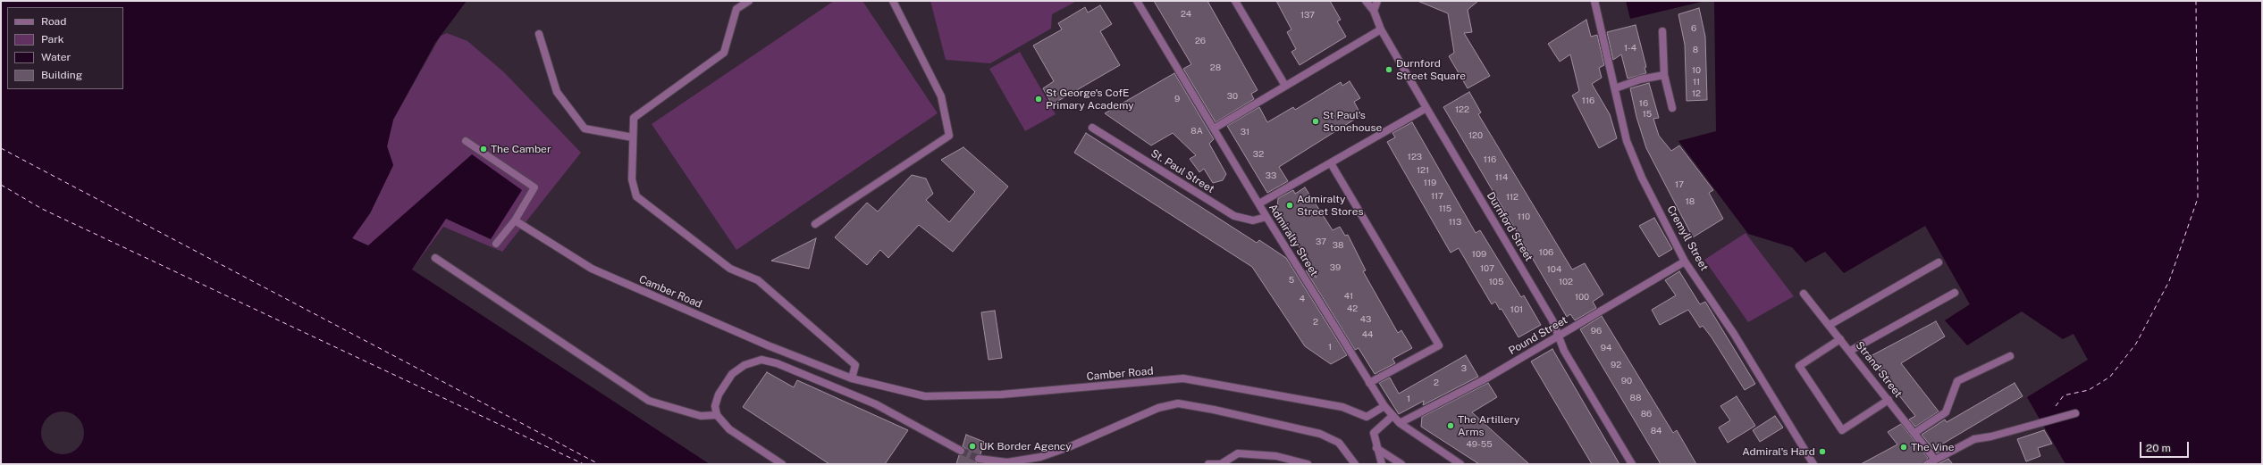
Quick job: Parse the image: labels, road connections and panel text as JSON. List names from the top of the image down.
{
  "streets": {
    "street": [
      "St. Paul Street",
      "Durnford Street",
      "Cremyll Street",
      "Admiralty Street",
      "Camber Road",
      "Pound Street",
      "Strand Street"
    ]
  },
  "crossings": [
    ["St. Paul Street", "Admiralty Street"],
    ["Durnford Street", "Pound Street"],
    ["Cremyll Street", "Pound Street"],
    ["Admiralty Street", "Camber Road"],
    ["Admiralty Street", "Pound Street"]
  ],
  "places": [
    "Durnford Street Square",
    "St George's CofE Primary Academy",
    "St Paul's Stonehouse",
    "The Camber",
    "Admiralty Street Stores",
    "The Artillery Arms",
    "UK Border Agency",
    "The Vine",
    "Admiral's Hard"
  ],
  "house_numbers": [
    "24",
    "137",
    "6",
    "26",
    "1-4",
    "8",
    "28",
    "10",
    "11",
    "12",
    "30",
    "9",
    "116",
    "16",
    "122",
    "15",
    "8A",
    "31",
    "120",
    "32",
    "123",
    "116",
    "121",
    "33",
    "114",
    "119",
    "17",
    "117",
    "112",
    "18",
    "115",
    "110",
    "113",
    "37",
    "38",
    "106",
    "109",
    "39",
    "107",
    "104",
    "5",
    "105",
    "102",
    "41",
    "100",
    "4",
    "42",
    "101",
    "43",
    "2",
    "96",
    "44",
    "1",
    "94",
    "92",
    "3",
    "90",
    "2",
    "88",
    "1",
    "86",
    "84",
    "49-55"
  ],
  "legend": [
    "Road",
    "Park",
    "Water",
    "Building"
  ],
  "scale_bar": "20 m"
}
